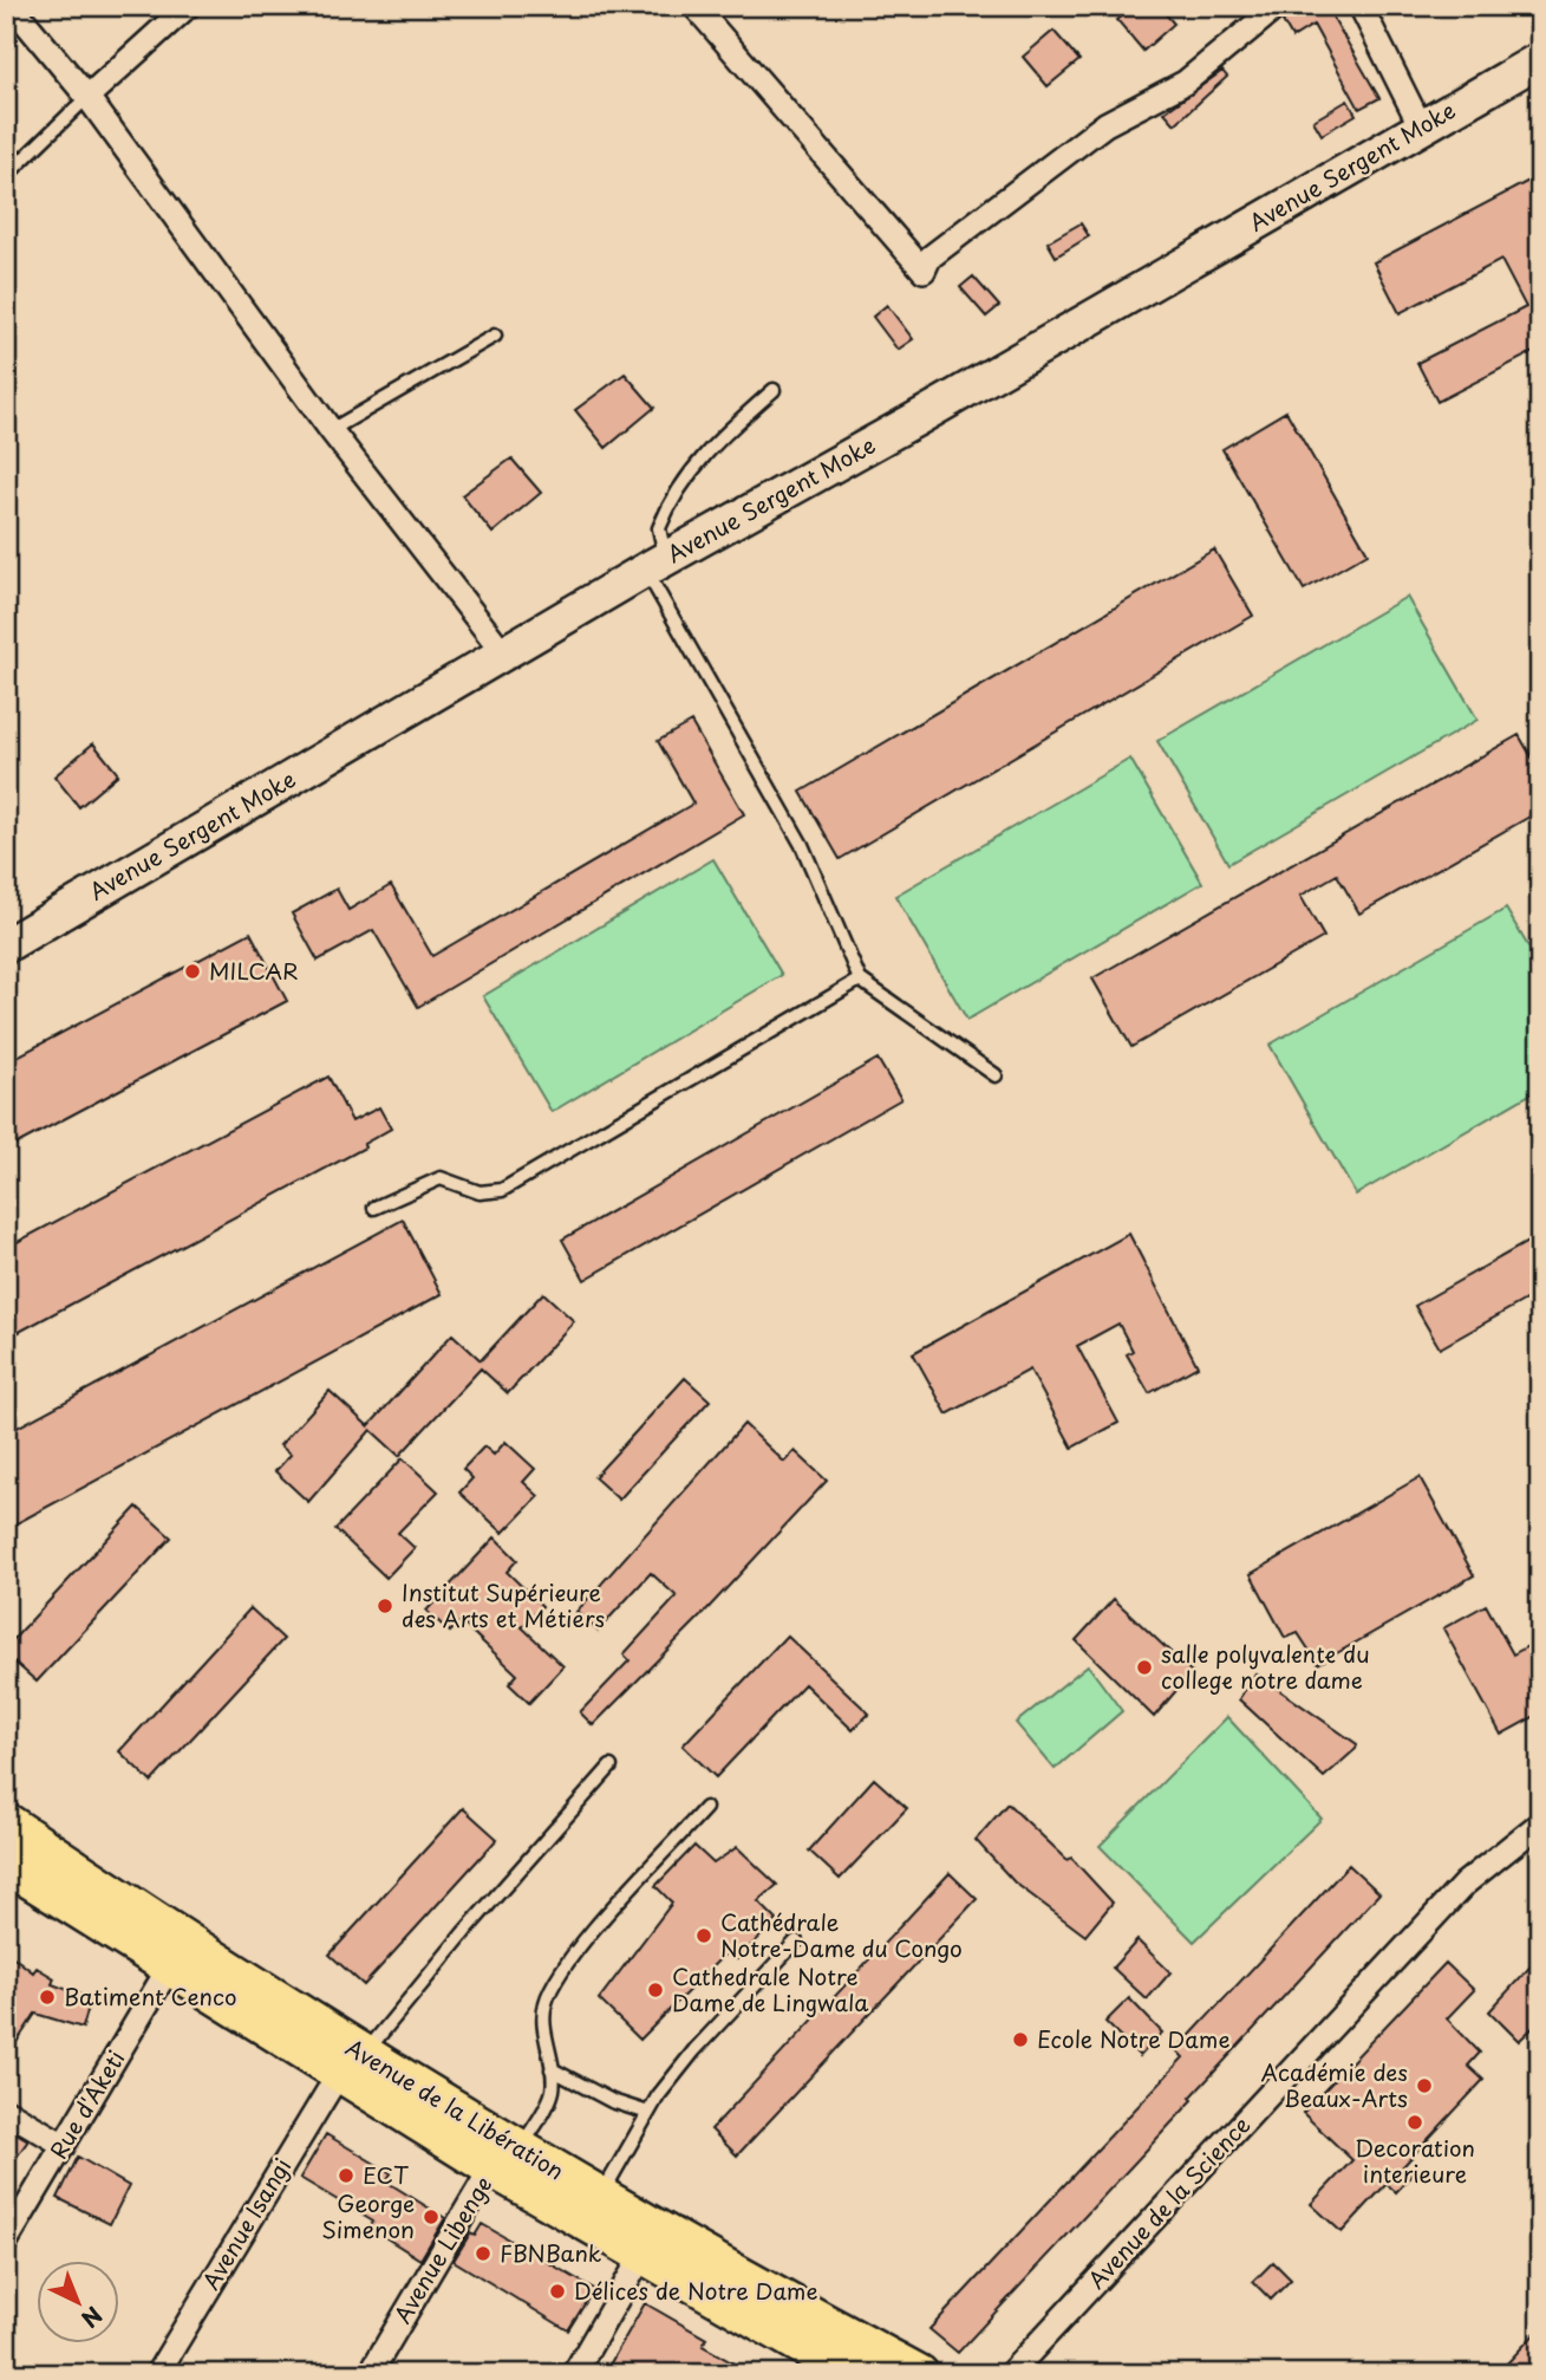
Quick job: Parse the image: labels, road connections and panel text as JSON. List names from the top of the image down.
{
  "streets": {
    "main road": ["Avenue Sergent Moke", "Avenue de la Libération"],
    "street": [
      "Rue d'Aketi",
      "Avenue de la Science",
      "Avenue Isangi",
      "Avenue Libenge"
    ]
  },
  "crossings": [
    ["Rue d'Aketi", "Avenue de la Libération"],
    ["Avenue de la Libération", "Avenue Isangi"],
    ["Avenue de la Libération", "Avenue Libenge"]
  ],
  "places": [
    "MILCAR",
    "Institut Supérieure des Arts et Métiers",
    "salle polyvalente du college notre dame",
    "Cathédrale Notre-Dame du Congo",
    "Cathedrale Notre Dame de Lingwala",
    "Batiment Cenco",
    "Ecole Notre Dame",
    "Académie des Beaux-Arts",
    "Decoration interieure",
    "ECT",
    "George Simenon",
    "FBNBank",
    "Délices de Notre Dame"
  ],
  "north": "bottom right"
}
